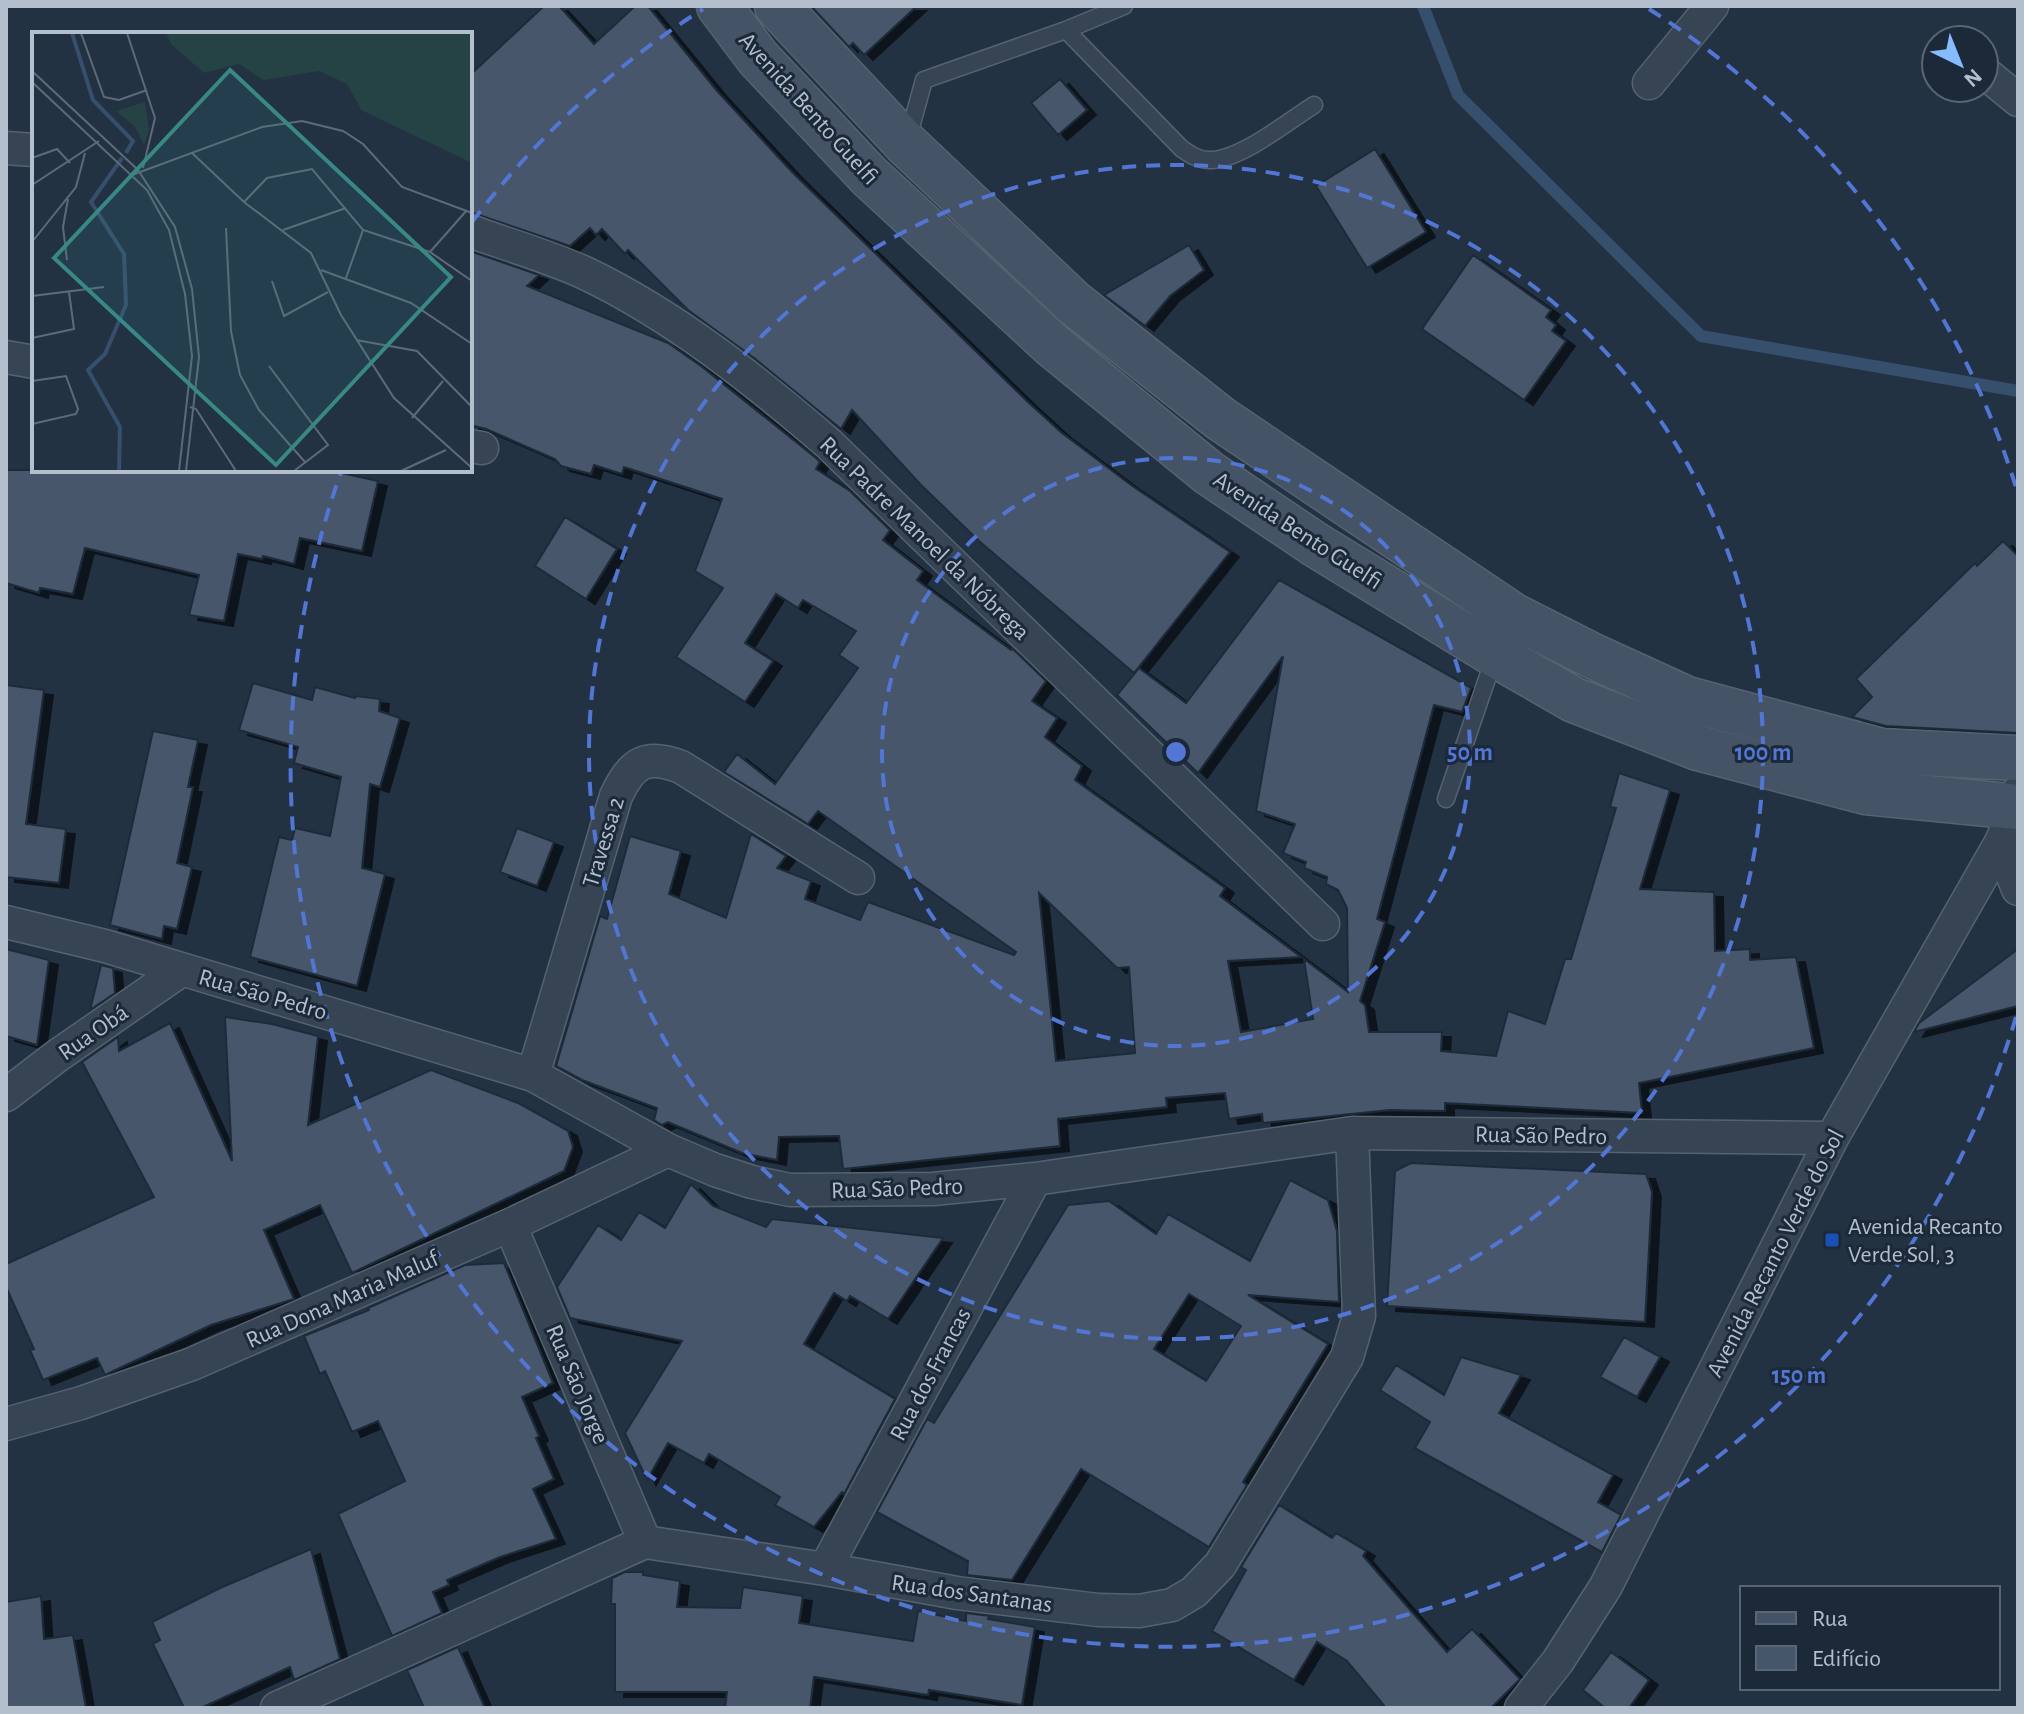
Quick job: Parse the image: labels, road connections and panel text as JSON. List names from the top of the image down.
{
  "streets": {
    "main road": ["Avenida Bento Guelfi"],
    "street": [
      "Rua Padre Manoel da Nóbrega",
      "Travessa 2",
      "Rua São Pedro",
      "Rua Obá",
      "Avenida Recanto Verde do Sol",
      "Rua Dona Maria Maluf",
      "Rua dos Francas",
      "Rua São Jorge",
      "Rua dos Santanas"
    ]
  },
  "crossings": [
    ["Avenida Bento Guelfi", "Avenida Recanto Verde do Sol"],
    ["Travessa 2", "Rua São Pedro"],
    ["Rua São Pedro", "Rua Obá"],
    ["Rua São Pedro", "Avenida Recanto Verde do Sol"],
    ["Rua São Pedro", "Rua Dona Maria Maluf"],
    ["Rua São Pedro", "Rua dos Francas"],
    ["Rua São Pedro", "Rua dos Santanas"],
    ["Rua Dona Maria Maluf", "Rua São Jorge"],
    ["Rua dos Francas", "Rua dos Santanas"],
    ["Rua São Jorge", "Rua dos Santanas"]
  ],
  "places": {
    "transit": ["Avenida Recanto Verde Sol, 3"]
  },
  "legend": ["Rua", "Edifício"],
  "north": "bottom right",
  "rings": ["50 m", "100 m", "150 m"]
}
